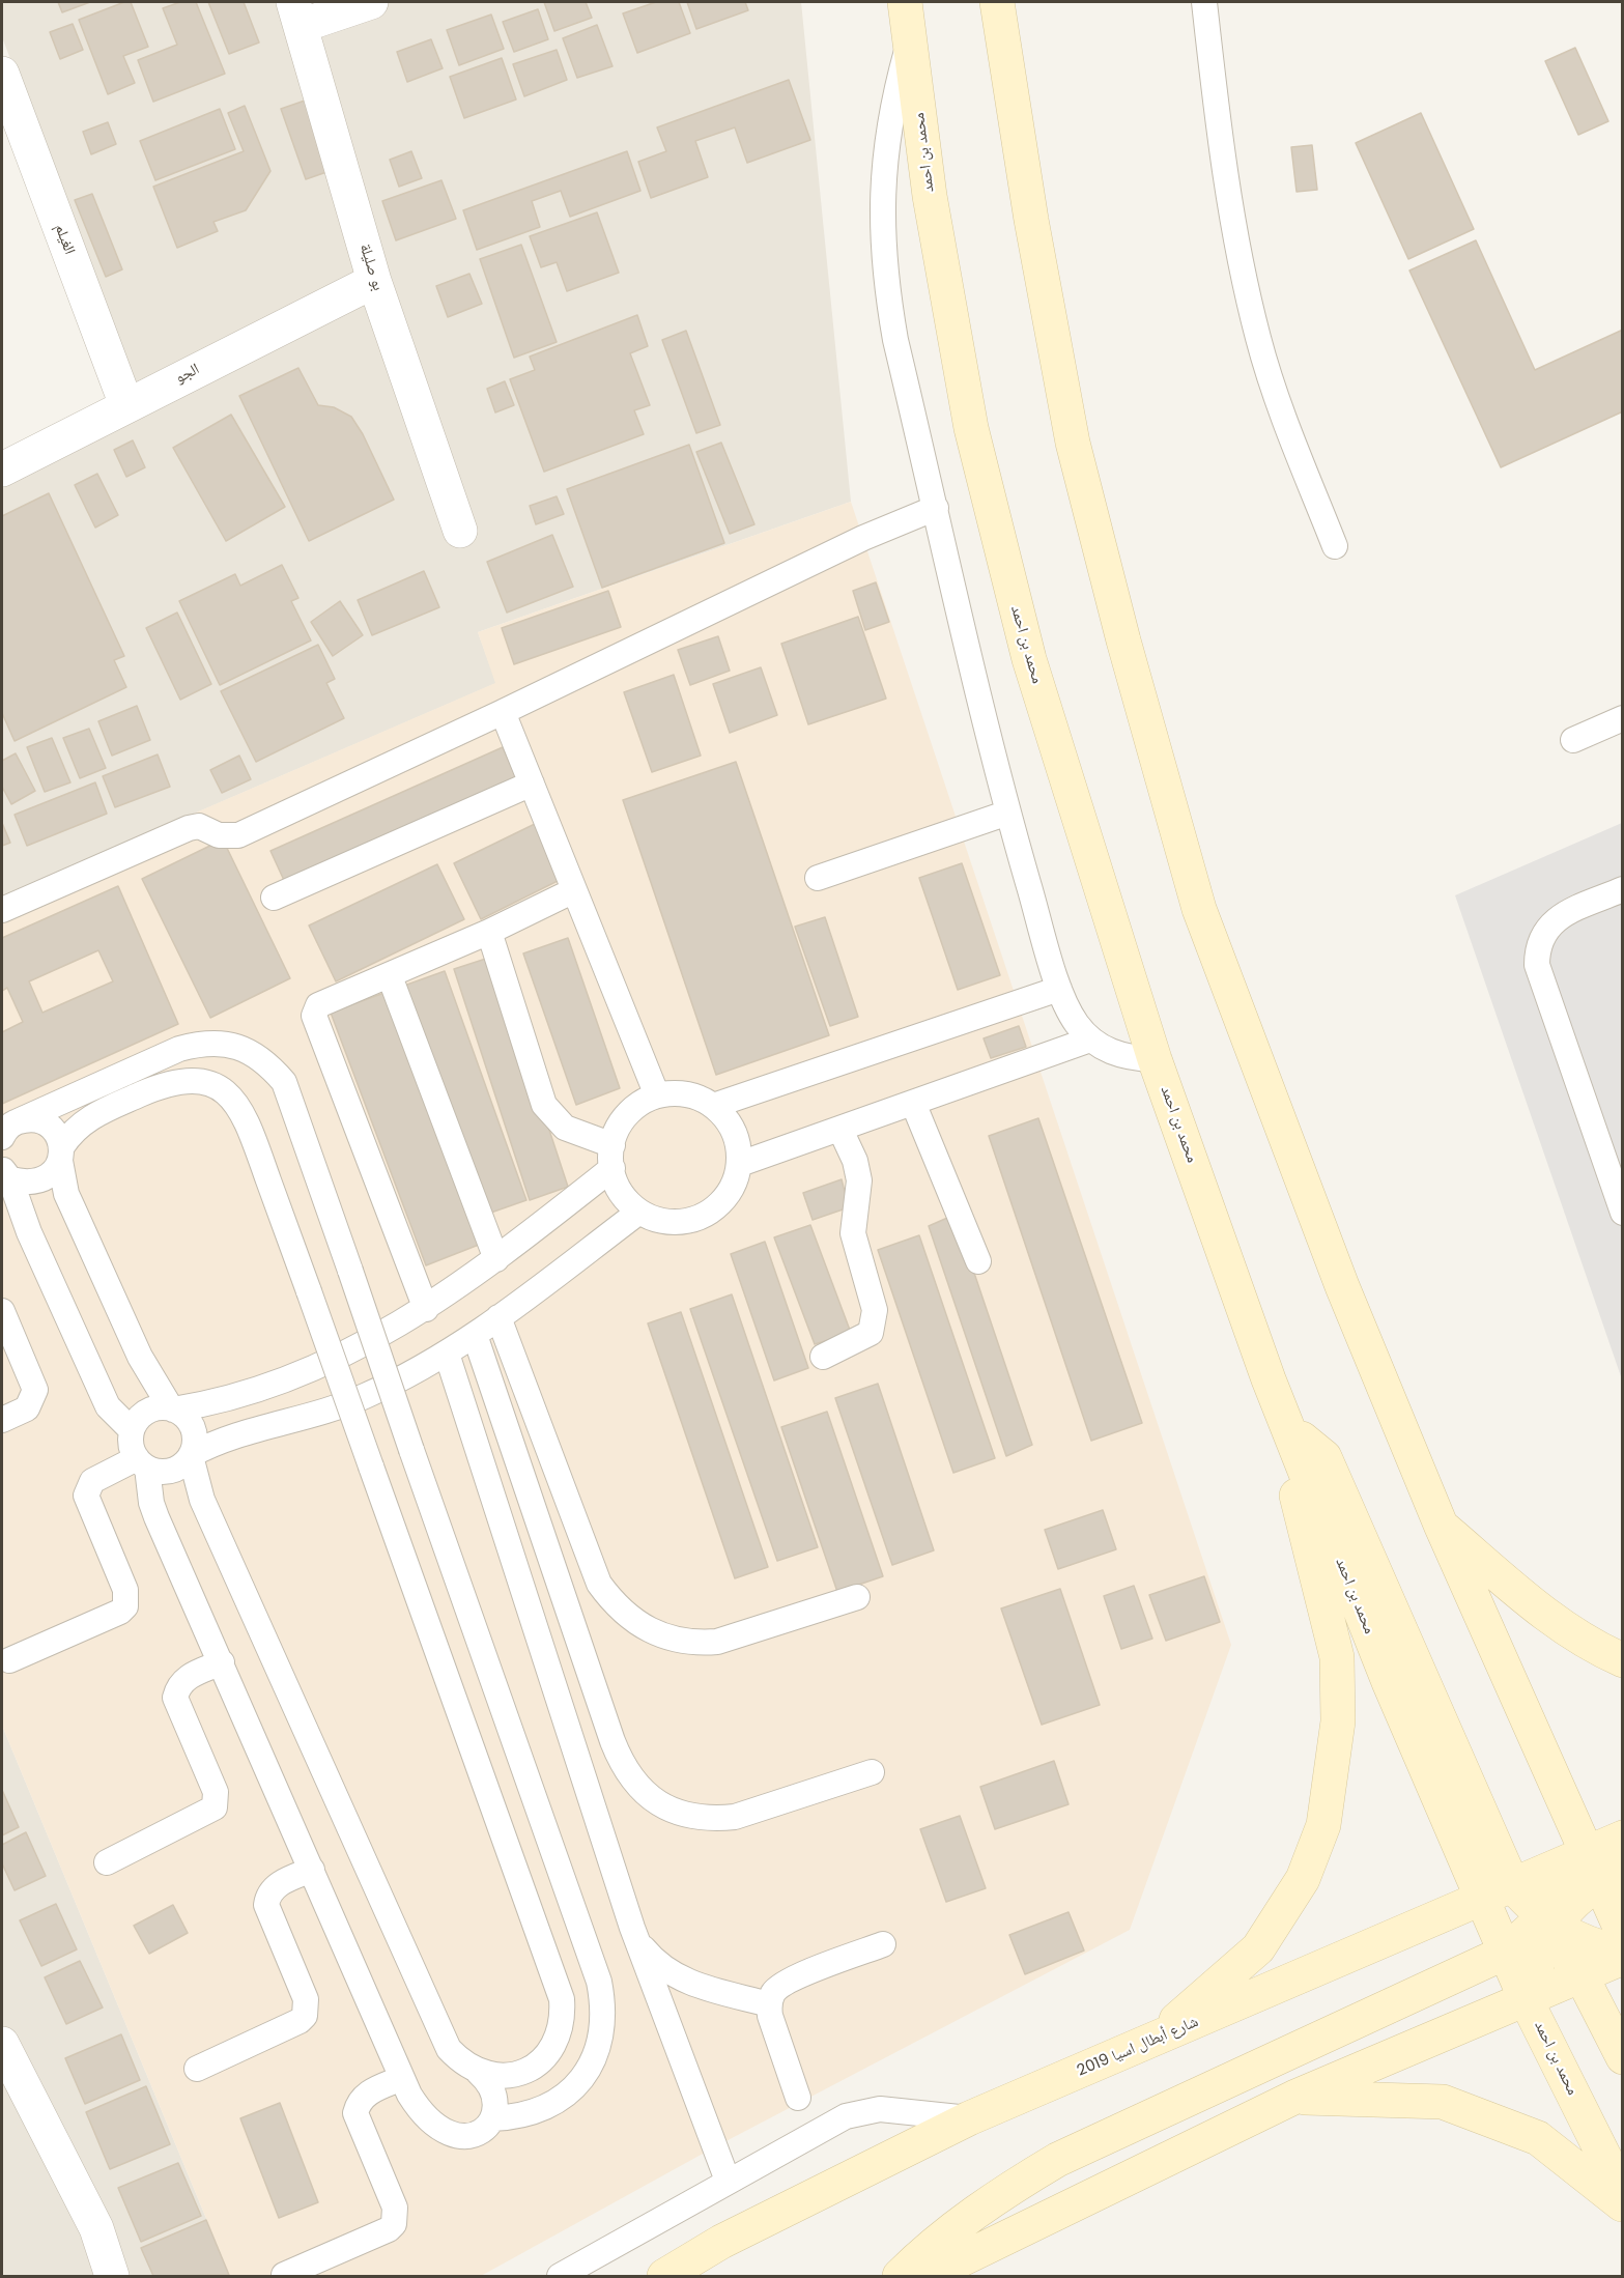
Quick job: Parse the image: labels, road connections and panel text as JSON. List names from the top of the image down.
{
  "streets": {
    "street": [
      "محمد بن احمد",
      "الغيلم",
      "بو صليلة",
      "الجو",
      "شارع أبطال اسيا 2019"
    ]
  },
  "crossings": [
    ["محمد بن احمد", "شارع أبطال اسيا 2019"],
    ["الغيلم", "الجو"],
    ["بو صليلة", "الجو"]
  ]
}
